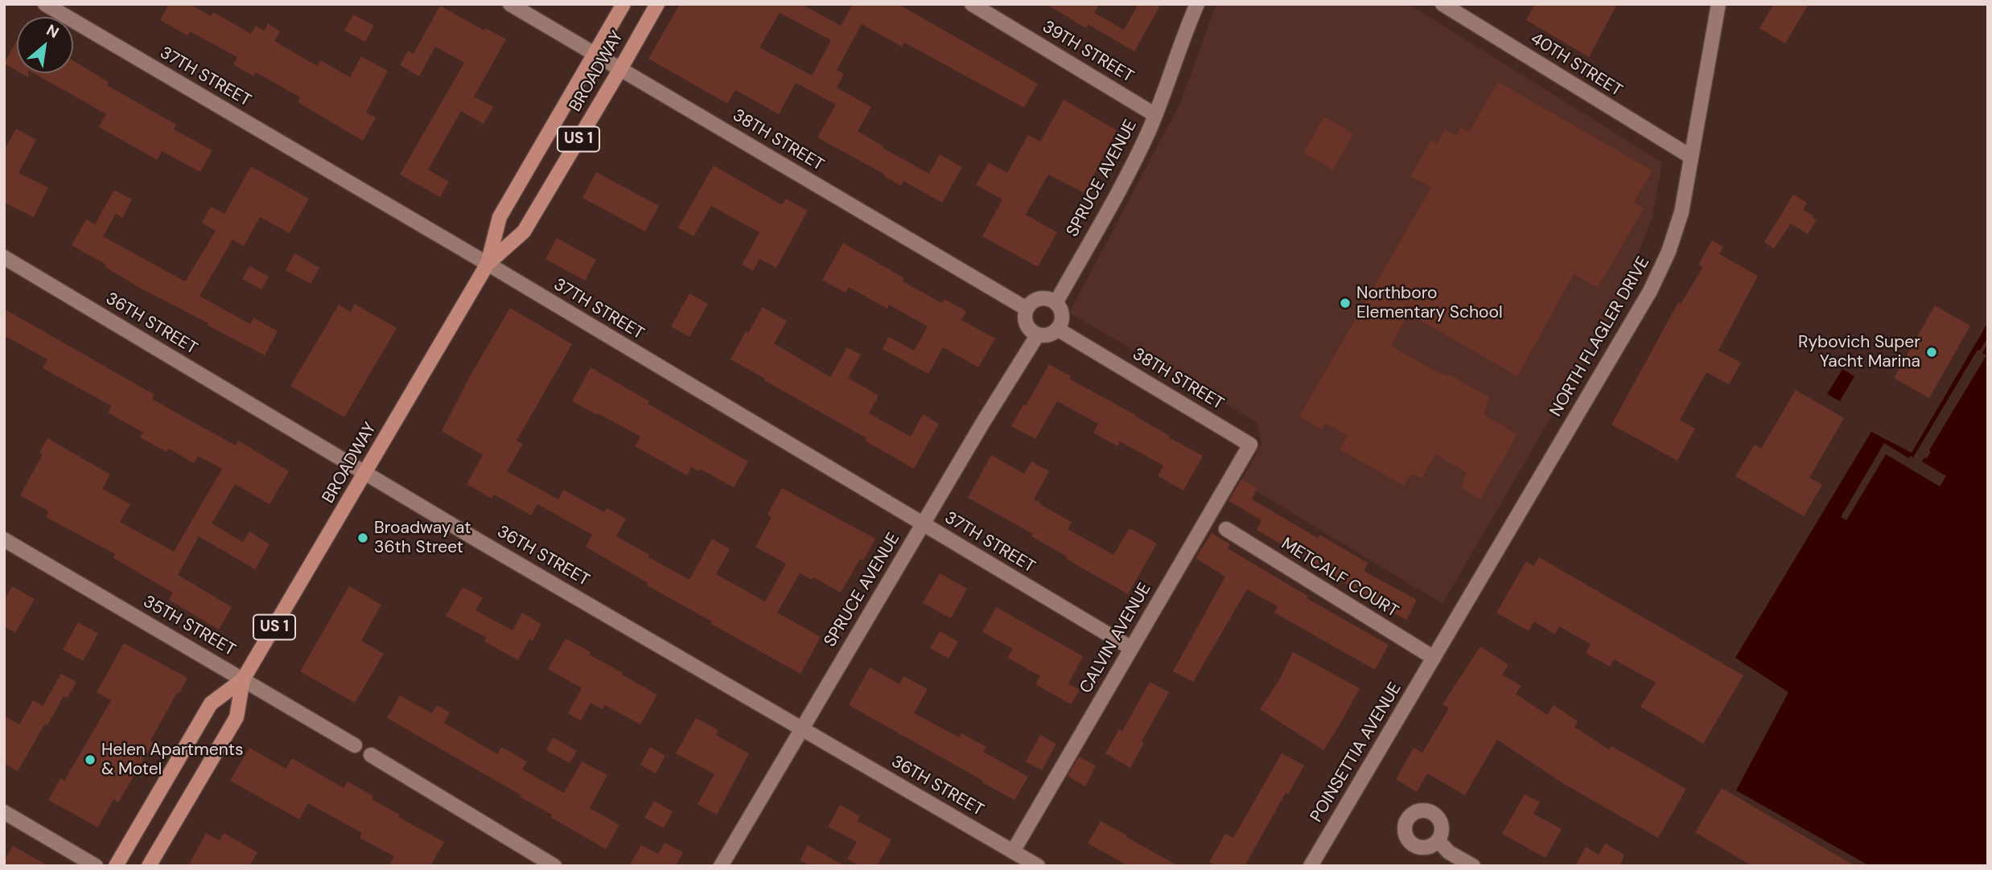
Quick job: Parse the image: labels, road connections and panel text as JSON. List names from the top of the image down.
{
  "streets": {
    "main road": ["BROADWAY", "US 1"],
    "street": [
      "39TH STREET",
      "40TH STREET",
      "37TH STREET",
      "38TH STREET",
      "SPRUCE AVENUE",
      "36TH STREET",
      "NORTH FLAGLER DRIVE",
      "METCALF COURT",
      "35TH STREET",
      "CALVIN AVENUE",
      "POINSETTIA AVENUE"
    ]
  },
  "crossings": [
    ["39TH STREET", "SPRUCE AVENUE"],
    ["40TH STREET", "NORTH FLAGLER DRIVE"],
    ["BROADWAY", "37TH STREET"],
    ["BROADWAY", "38TH STREET"],
    ["BROADWAY", "36TH STREET"],
    ["BROADWAY", "35TH STREET"],
    ["37TH STREET", "SPRUCE AVENUE"],
    ["37TH STREET", "CALVIN AVENUE"],
    ["38TH STREET", "SPRUCE AVENUE"],
    ["38TH STREET", "CALVIN AVENUE"],
    ["SPRUCE AVENUE", "36TH STREET"],
    ["36TH STREET", "CALVIN AVENUE"],
    ["NORTH FLAGLER DRIVE", "METCALF COURT"],
    ["NORTH FLAGLER DRIVE", "POINSETTIA AVENUE"],
    ["METCALF COURT", "POINSETTIA AVENUE"]
  ],
  "places": [
    "Northboro Elementary School",
    "Rybovich Super Yacht Marina",
    "Broadway at 36th Street",
    "Helen Apartments & Motel"
  ],
  "north": "top right"
}
